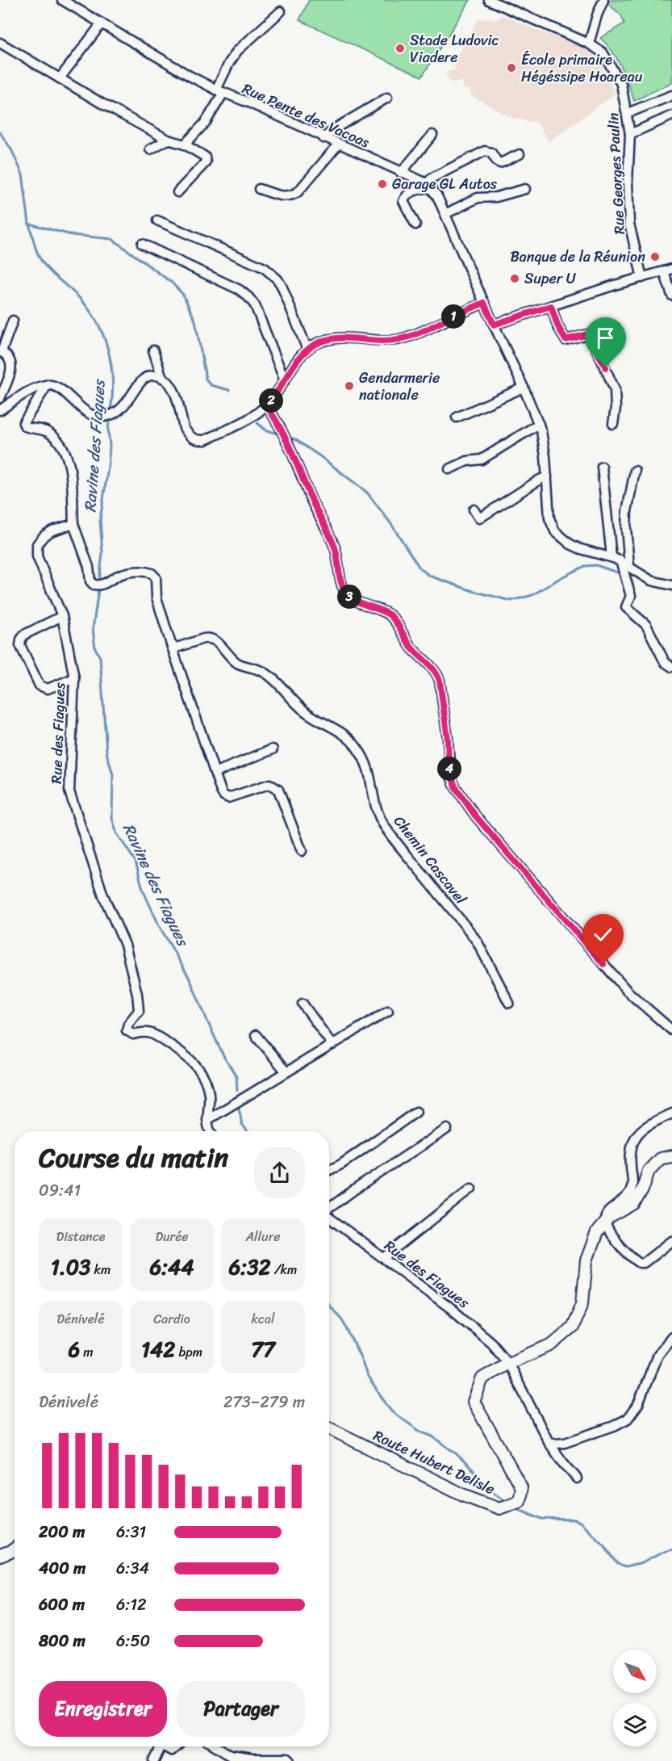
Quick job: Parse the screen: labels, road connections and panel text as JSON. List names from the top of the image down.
{
  "streets": {
    "main road": ["Route Hubert Delisle"],
    "street": [
      "Rue Pente des Vacoas",
      "Rue Georges Paulin",
      "Rue des Fiagues",
      "Chemin Cascavel"
    ]
  },
  "crossings": [
    ["Rue des Fiagues", "Route Hubert Delisle"]
  ],
  "water": ["Ravine des Fiagues"],
  "places": [
    "Stade Ludovic Viadere",
    "École primaire Hégéssipe Hoareau",
    "Garage GL Autos",
    "Banque de la Réunion",
    "Super U",
    "Gendarmerie nationale"
  ],
  "north": "bottom right",
  "page": {
    "pins": [
      "1",
      "2",
      "3",
      "4"
    ],
    "heading": ["Course du matin", "09:41"],
    "stats": [
      ["Distance", "1.03 km"],
      ["Durée", "6:44"],
      ["Allure", "6:32 /km"],
      ["Dénivelé", "6 m"],
      ["Cardio", "142 bpm"],
      ["kcal", "77"]
    ],
    "chart": ["Dénivelé", "273–279 m"],
    "list": [
      {
        "name": "200 m",
        "note": "6:31"
      },
      {
        "name": "400 m",
        "note": "6:34"
      },
      {
        "name": "600 m",
        "note": "6:12"
      },
      {
        "name": "800 m",
        "note": "6:50"
      }
    ],
    "buttons": ["Enregistrer", "Partager"]
  }
}
